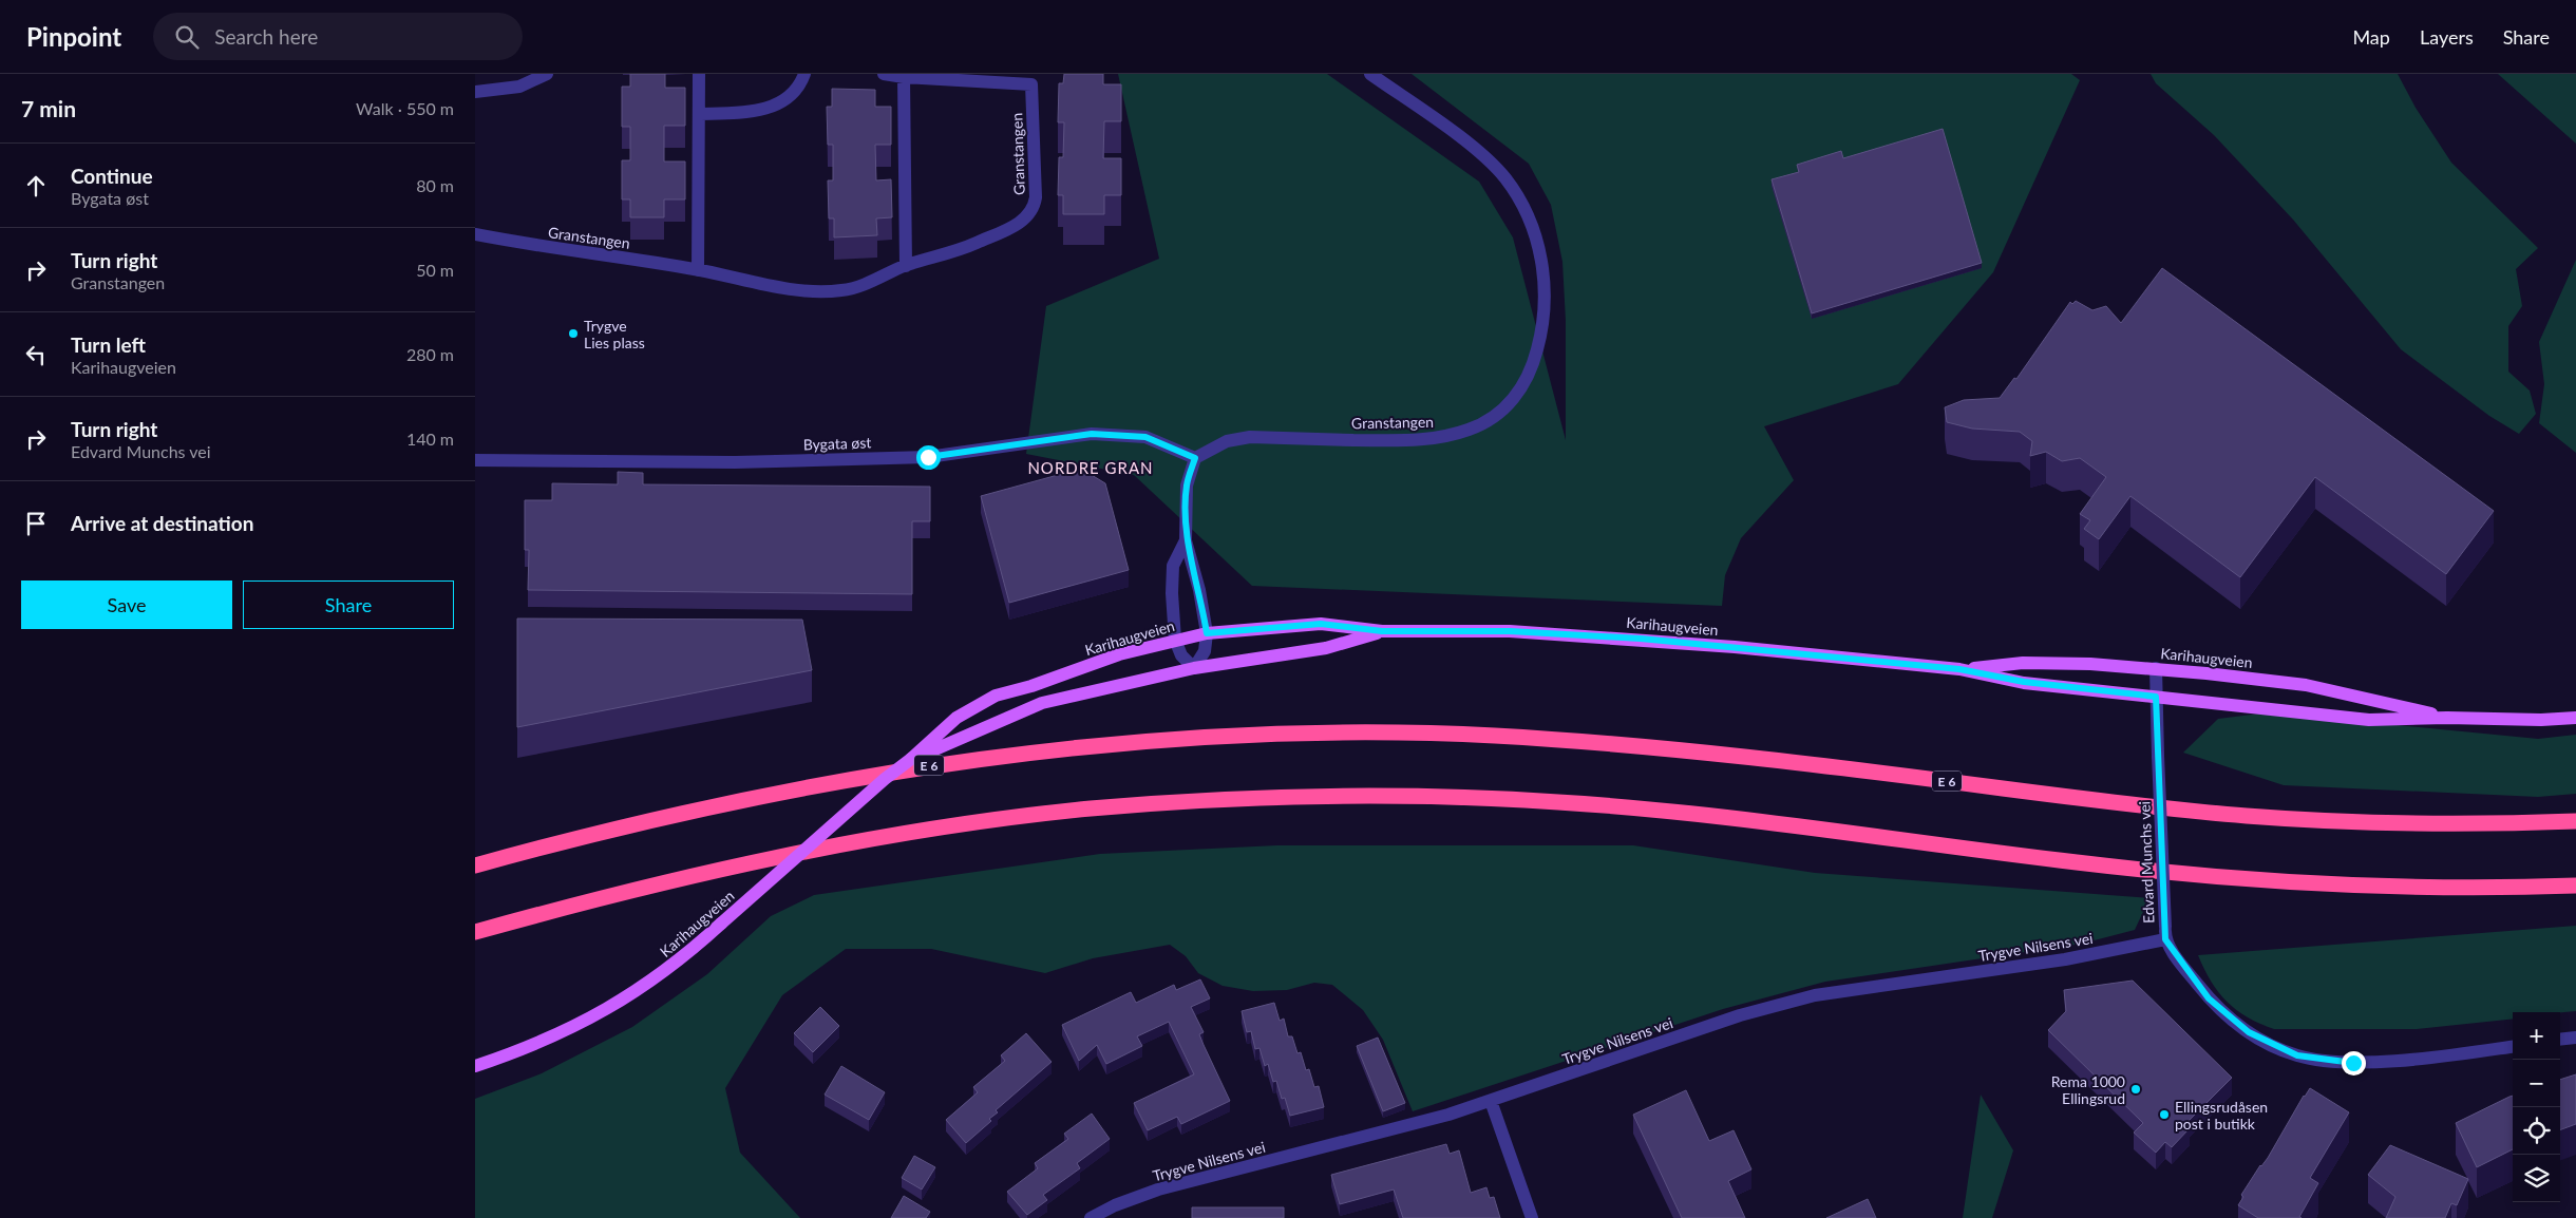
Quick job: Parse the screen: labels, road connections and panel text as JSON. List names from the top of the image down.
{
  "streets": {
    "highway": ["E 6"],
    "main road": ["Karihaugveien"],
    "street": [
      "Granstangen",
      "Bygata øst",
      "Edvard Munchs vei",
      "Trygve Nilsens vei"
    ]
  },
  "crossings": [
    ["Granstangen", "Bygata øst"],
    ["Karihaugveien", "Edvard Munchs vei"],
    ["Edvard Munchs vei", "Trygve Nilsens vei"]
  ],
  "districts": ["NORDRE GRAN"],
  "places": ["Trygve Lies plass", "Rema 1000 Ellingsrud", "Ellingsrudåsen post i butikk"],
  "page": {
    "header": "Pinpoint",
    "search": "Search here",
    "nav": ["Map", "Layers", "Share"],
    "heading": ["7 min", "Walk · 550 m"],
    "list": [
      ["Continue", "Bygata øst", "80 m"],
      ["Turn right", "Granstangen", "50 m"],
      ["Turn left", "Karihaugveien", "280 m"],
      ["Turn right", "Edvard Munchs vei", "140 m"],
      "Arrive at destination"
    ],
    "buttons": ["Save", "Share"],
    "map_buttons": ["+", "−"]
  }
}
